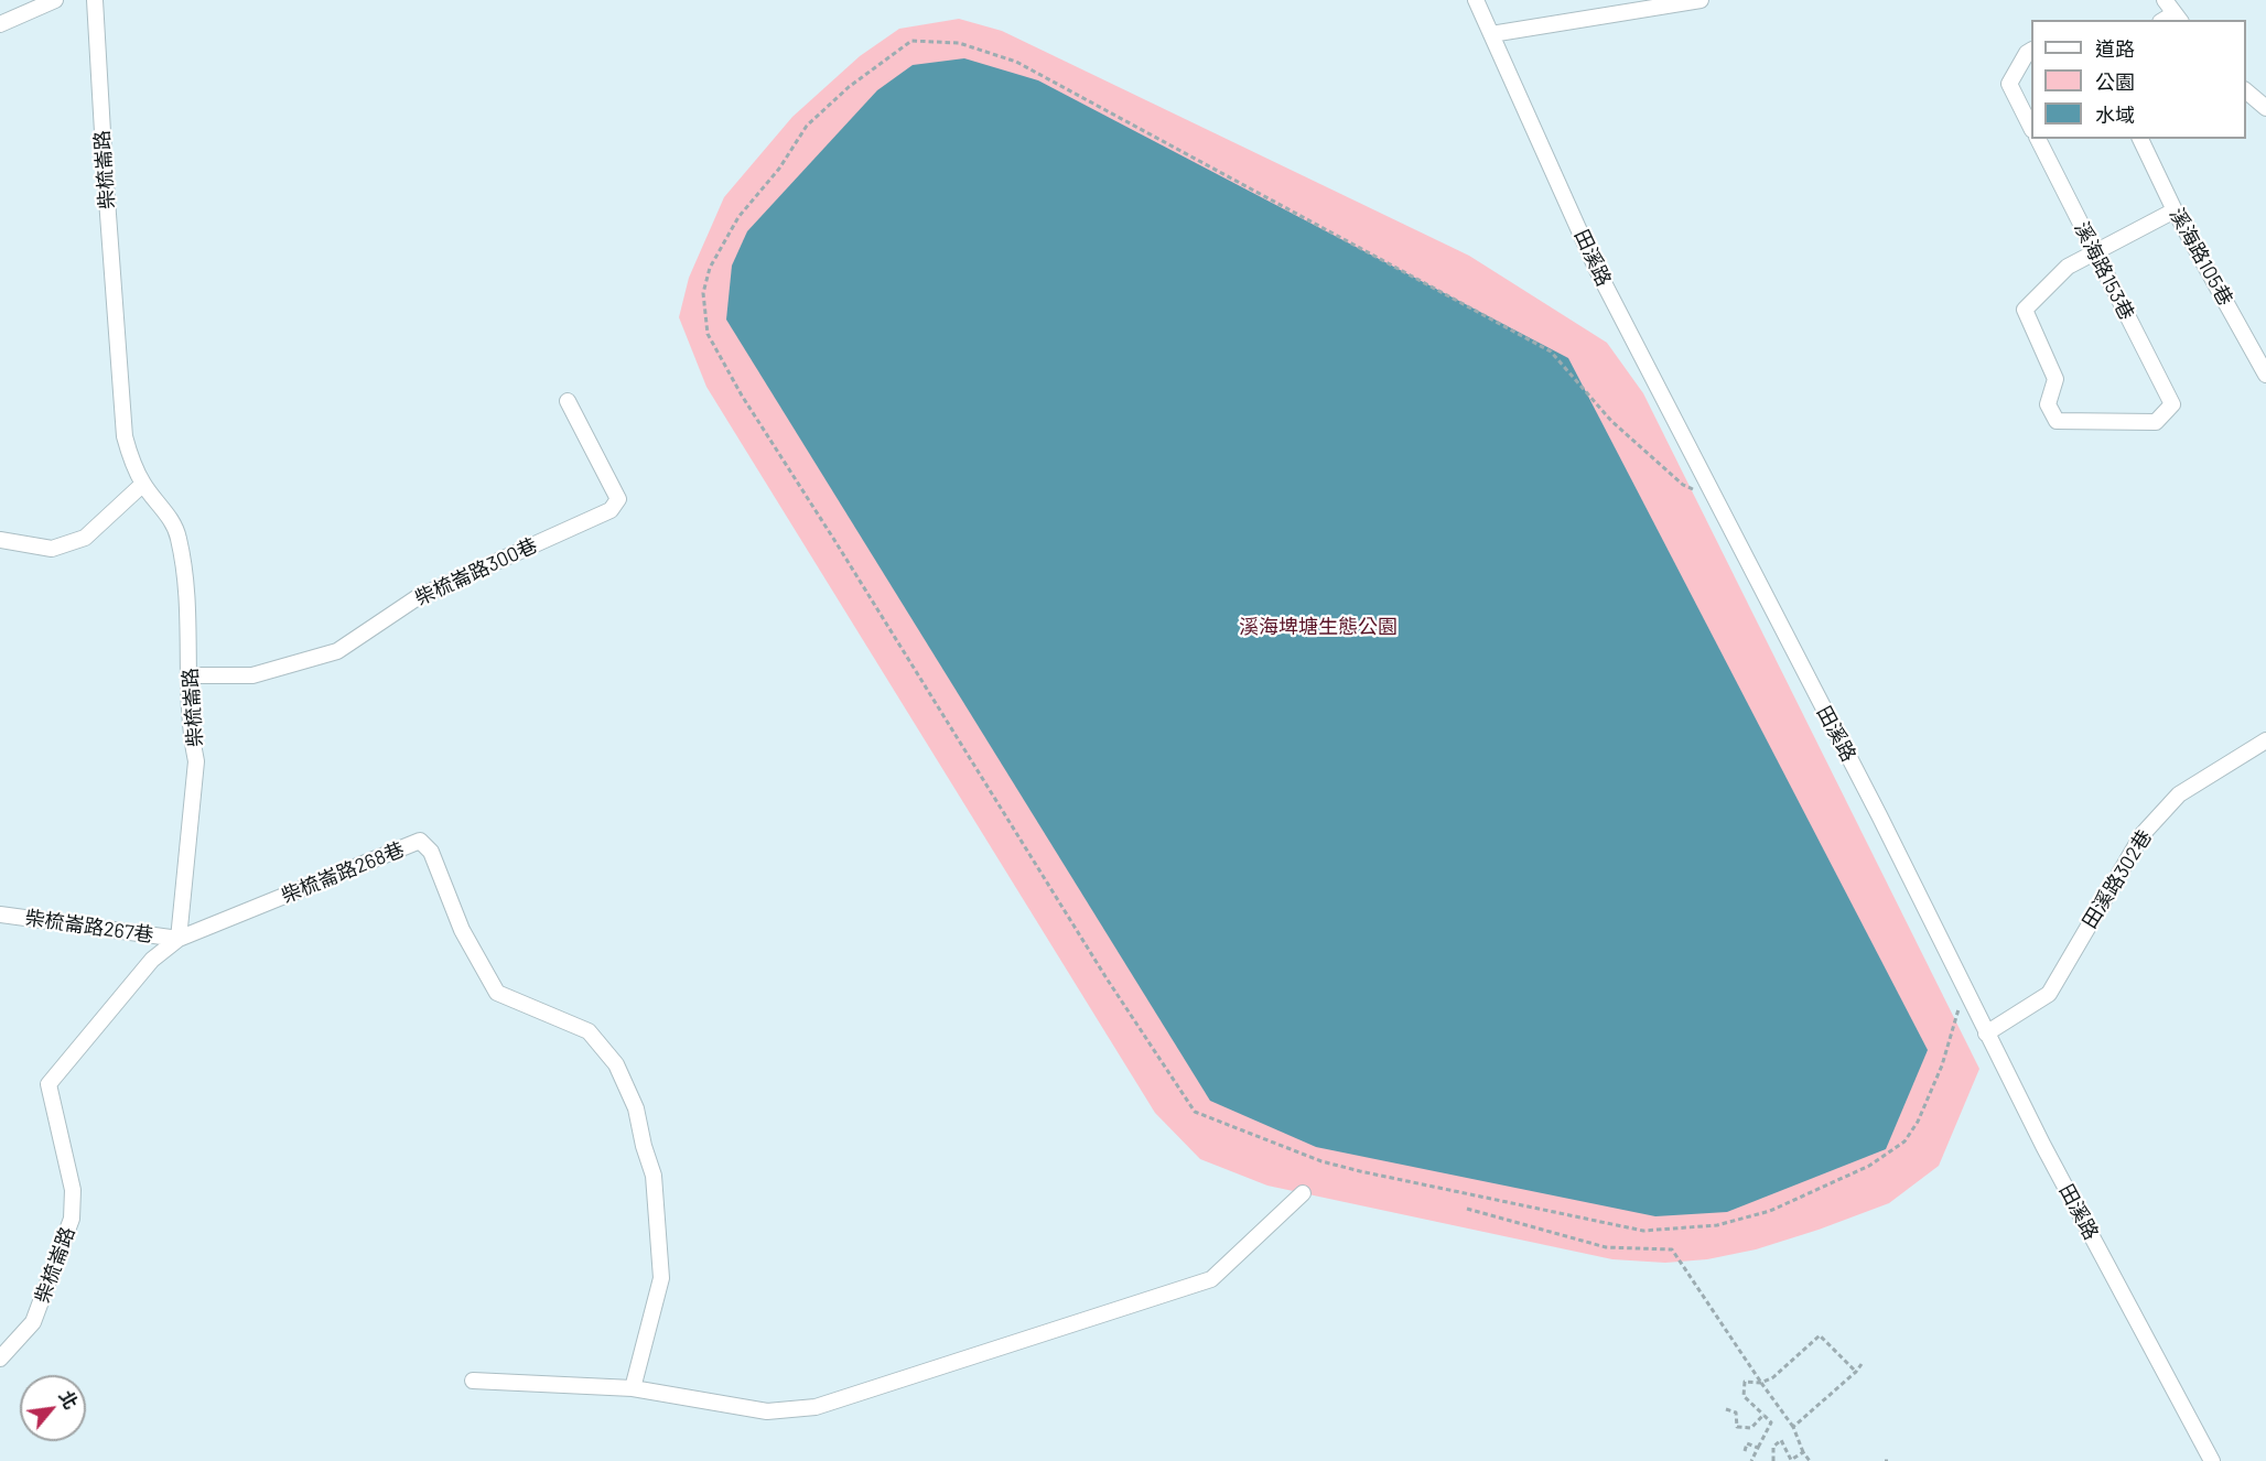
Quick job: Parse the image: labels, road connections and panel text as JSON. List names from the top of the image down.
{
  "streets": {
    "street": [
      "柴梳崙路",
      "溪海路105巷",
      "田溪路",
      "溪海路153巷",
      "柴梳崙路300巷",
      "柴梳崙路268巷",
      "田溪路302巷",
      "柴梳崙路267巷"
    ]
  },
  "crossings": [
    ["柴梳崙路", "柴梳崙路300巷"],
    ["柴梳崙路", "柴梳崙路268巷"],
    ["柴梳崙路", "柴梳崙路267巷"],
    ["田溪路", "田溪路302巷"],
    ["柴梳崙路268巷", "柴梳崙路267巷"]
  ],
  "parks": ["溪海埤塘生態公園"],
  "legend": ["道路", "公園", "水域"],
  "north": "top right"
}
